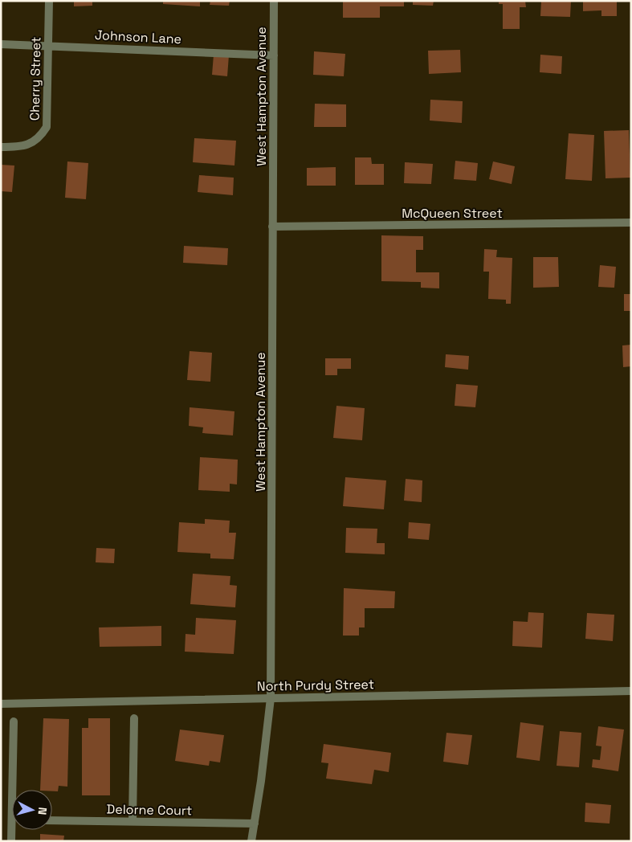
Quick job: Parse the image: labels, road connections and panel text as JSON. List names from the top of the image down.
{
  "streets": {
    "street": [
      "Johnson Lane",
      "Cherry Street",
      "West Hampton Avenue",
      "McQueen Street",
      "North Purdy Street",
      "Delorne Court"
    ]
  },
  "crossings": [
    ["Johnson Lane", "Cherry Street"],
    ["Johnson Lane", "West Hampton Avenue"],
    ["West Hampton Avenue", "McQueen Street"],
    ["West Hampton Avenue", "North Purdy Street"],
    ["West Hampton Avenue", "Delorne Court"]
  ],
  "north": "right"
}
